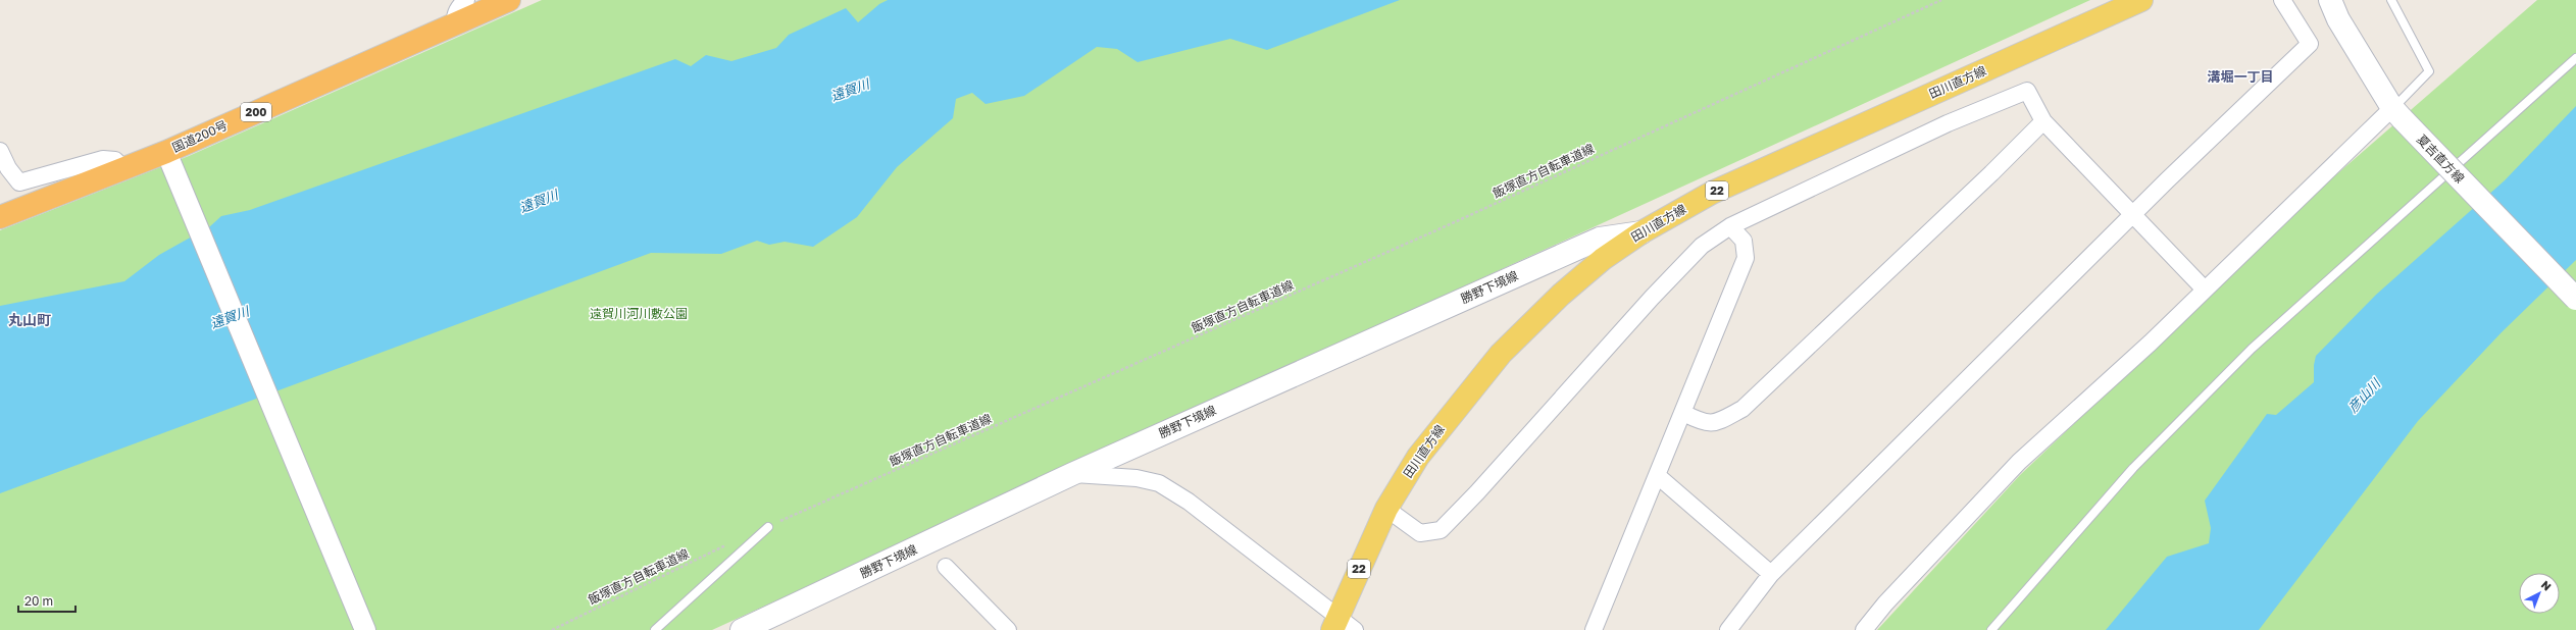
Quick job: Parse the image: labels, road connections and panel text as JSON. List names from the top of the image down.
{
  "streets": {
    "highway": ["200", "国道200号"],
    "main road": [
      "田川直方線",
      "夏吉直方線",
      "22",
      "勝野下境線"
    ],
    "path": ["飯塚直方自転車道線"]
  },
  "crossings": [
    ["田川直方線", "勝野下境線"]
  ],
  "districts": ["溝堀一丁目", "丸山町"],
  "water": ["遠賀川", "彦山川"],
  "parks": ["遠賀川河川敷公園"],
  "scale_bar": "20 m",
  "north": "top right"
}
